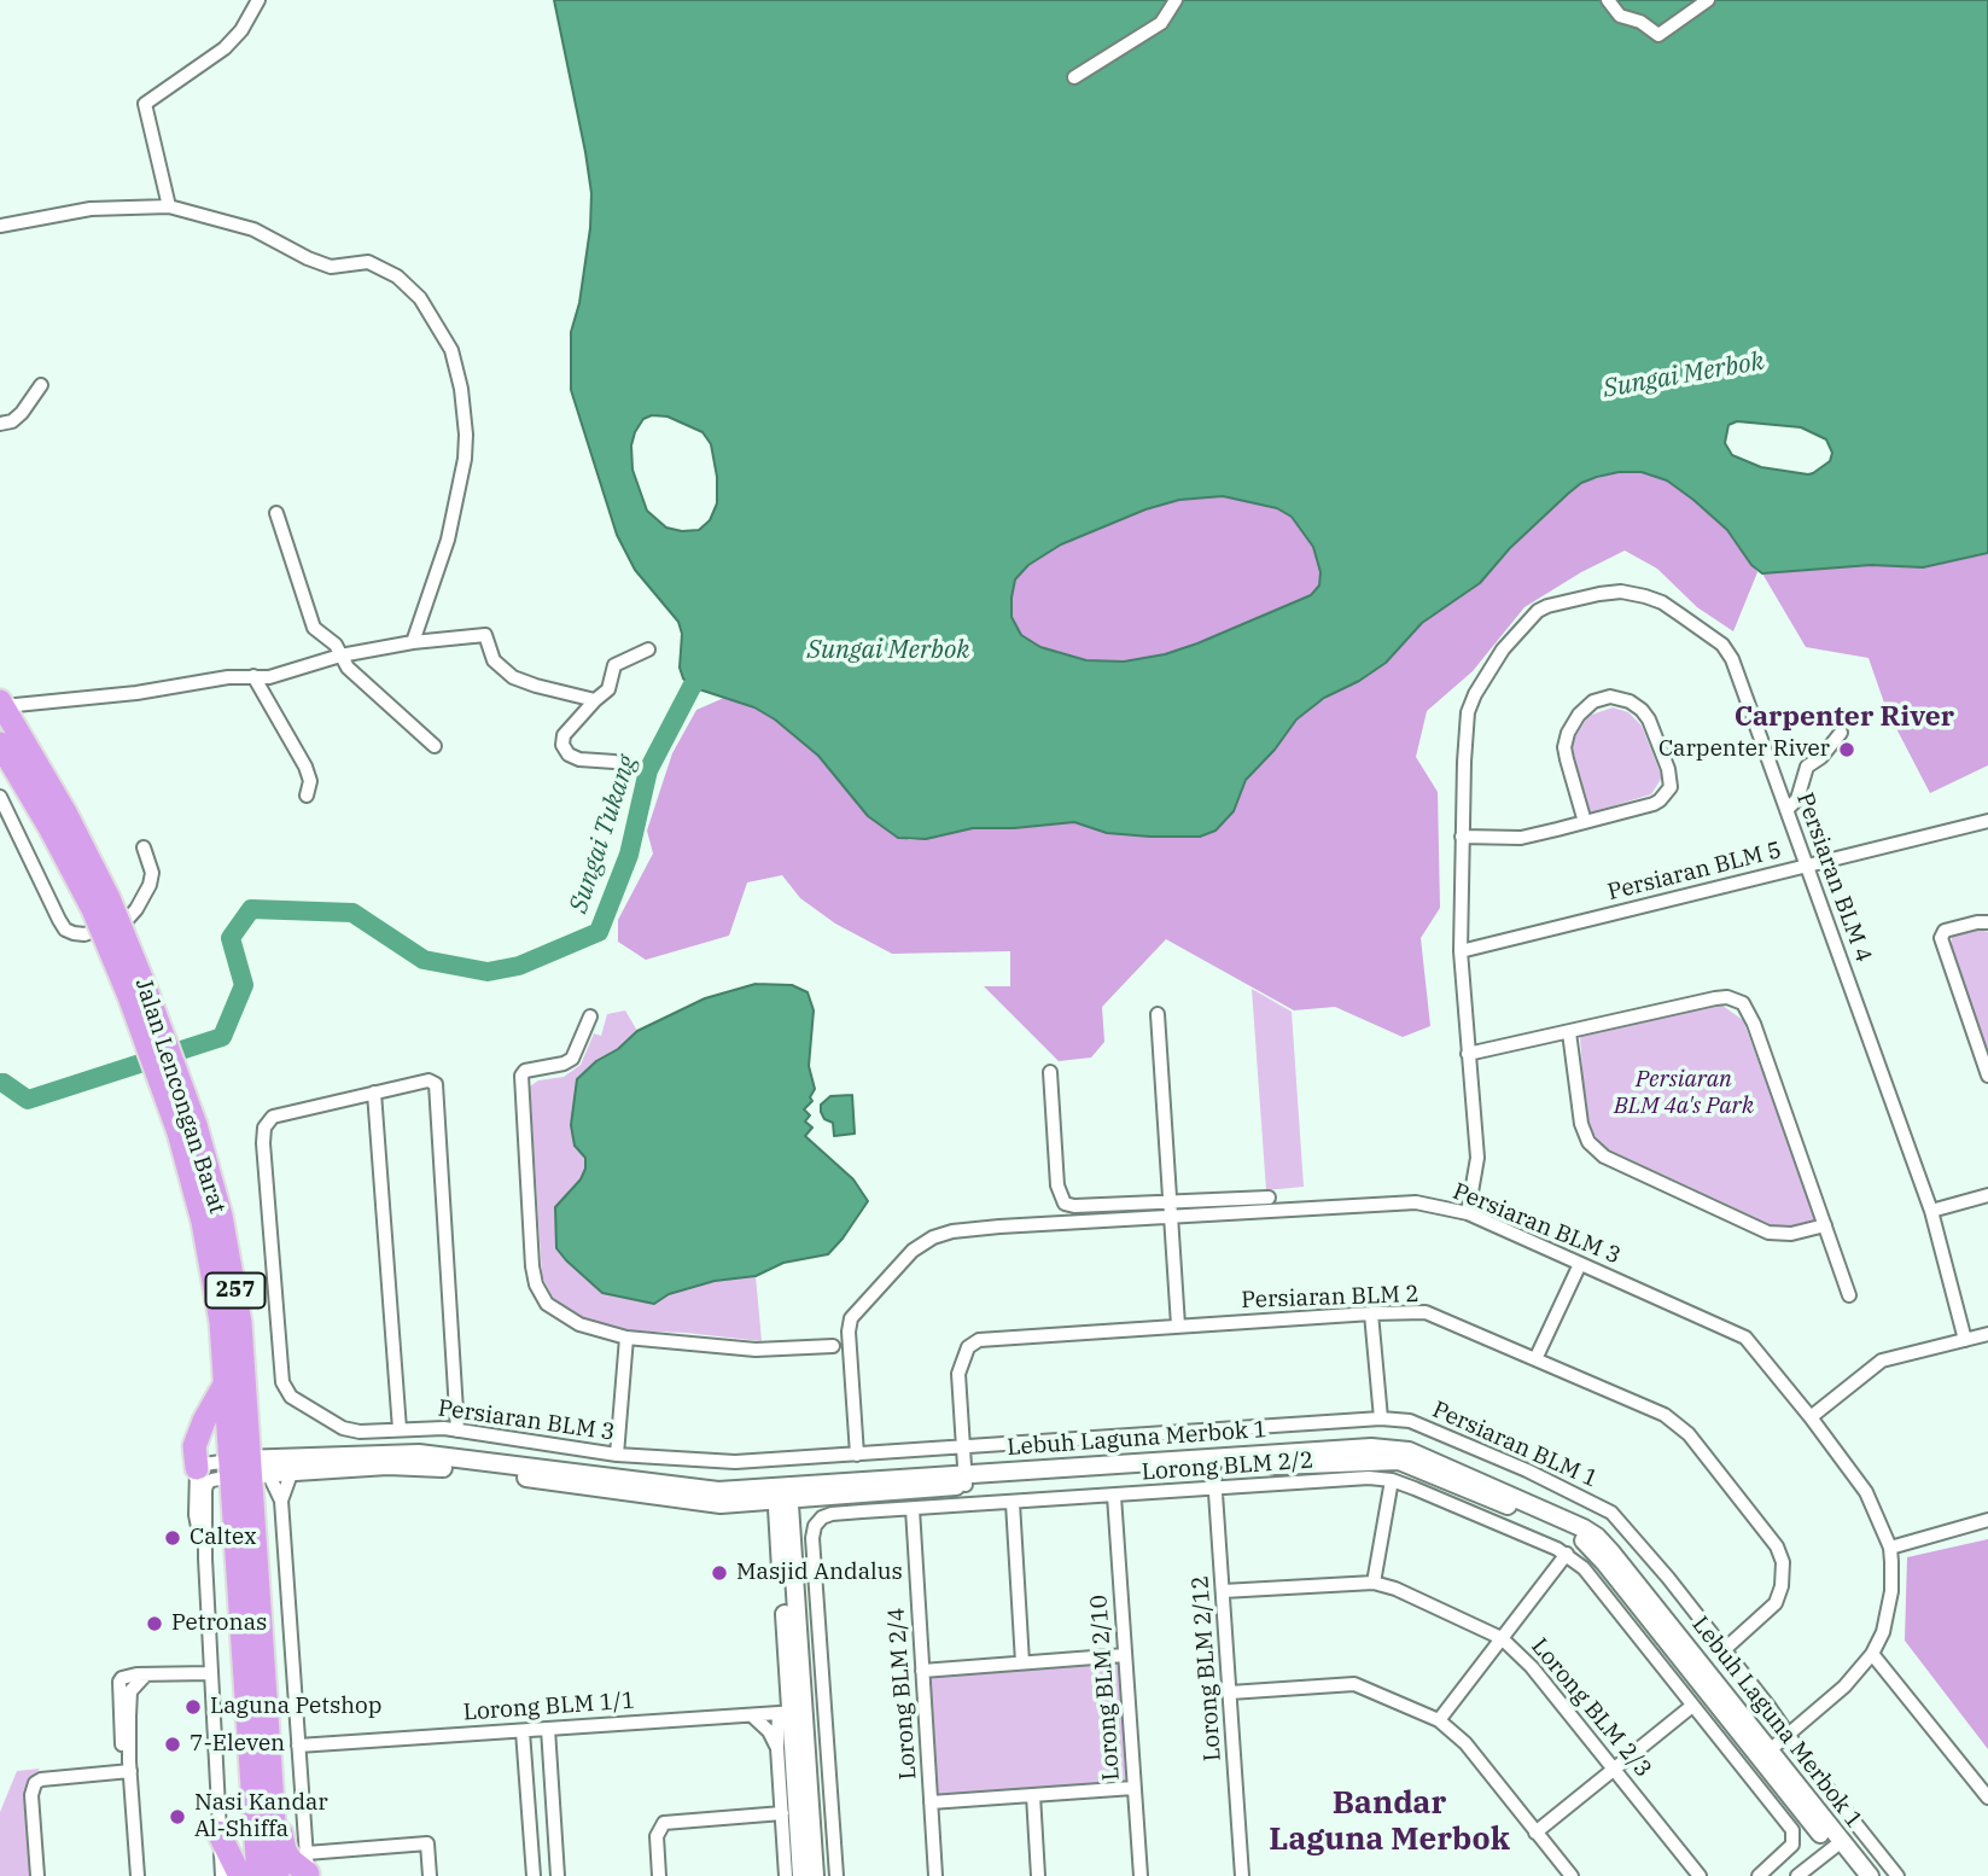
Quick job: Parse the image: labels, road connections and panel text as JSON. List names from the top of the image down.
{
  "streets": {
    "highway": ["Jalan Lencongan Barat", "257"],
    "street": [
      "Persiaran BLM 5",
      "Persiaran BLM 4",
      "Persiaran BLM 3",
      "Persiaran BLM 2",
      "Lebuh Laguna Merbok 1",
      "Persiaran BLM 1",
      "Lorong BLM 2/2",
      "Lorong BLM 2/12",
      "Lorong BLM 2/10",
      "Lorong BLM 2/4",
      "Lorong BLM 1/1",
      "Lorong BLM 2/3"
    ]
  },
  "crossings": [
    ["Persiaran BLM 5", "Persiaran BLM 4"],
    ["Persiaran BLM 4", "Persiaran BLM 3"],
    ["Jalan Lencongan Barat", "Lebuh Laguna Merbok 1"],
    ["Persiaran BLM 3", "Persiaran BLM 2"],
    ["Persiaran BLM 3", "Lebuh Laguna Merbok 1"],
    ["Persiaran BLM 3", "Persiaran BLM 1"],
    ["Persiaran BLM 2", "Lebuh Laguna Merbok 1"],
    ["Persiaran BLM 2", "Persiaran BLM 1"],
    ["Lebuh Laguna Merbok 1", "Lorong BLM 2/12"],
    ["Lorong BLM 2/2", "Lorong BLM 2/12"],
    ["Lorong BLM 2/2", "Lorong BLM 2/10"],
    ["Lorong BLM 2/2", "Lorong BLM 2/4"],
    ["Lorong BLM 2/12", "Lorong BLM 2/3"]
  ],
  "districts": ["Carpenter River", "Bandar Laguna Merbok"],
  "water": ["Sungai Merbok", "Sungai Tukang"],
  "parks": ["Persiaran BLM 4a's Park"],
  "places": [
    "Carpenter River",
    "Caltex",
    "Masjid Andalus",
    "Petronas",
    "Laguna Petshop",
    "7-Eleven",
    "Nasi Kandar Al-Shiffa"
  ]
}
